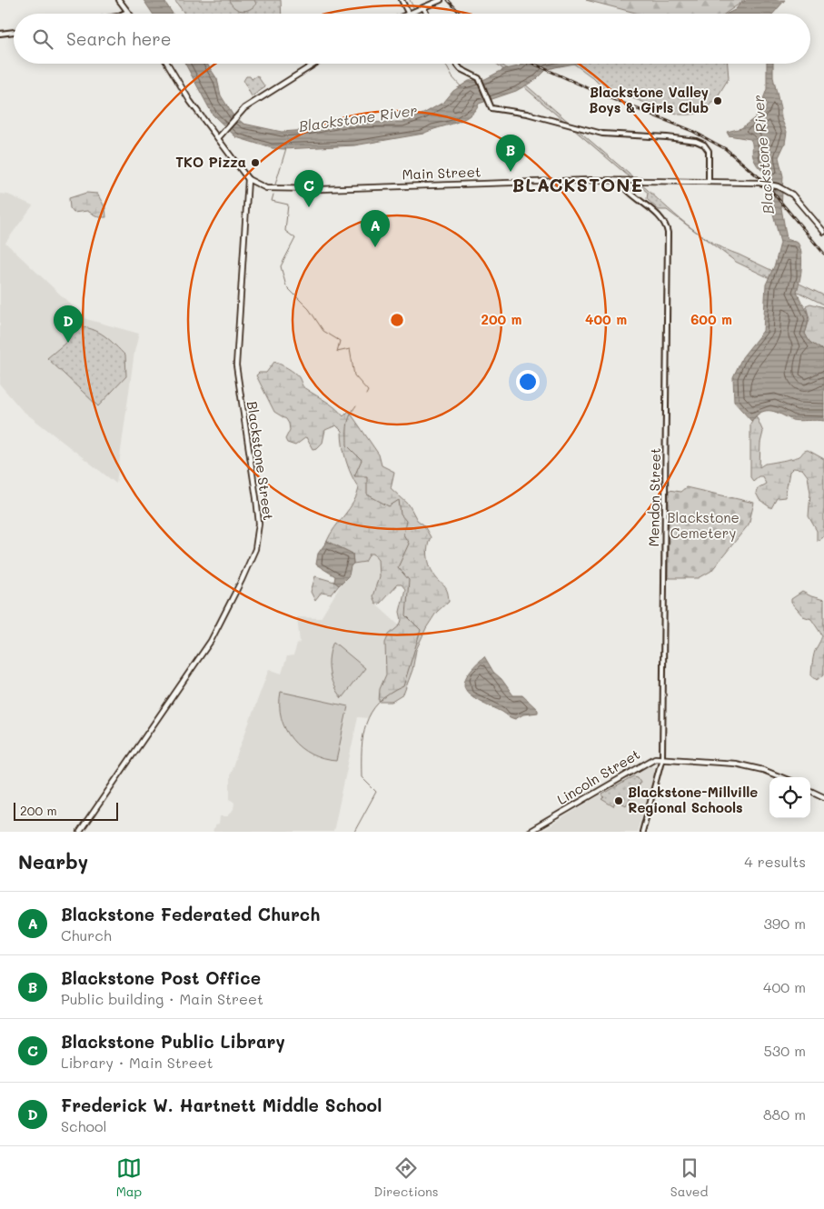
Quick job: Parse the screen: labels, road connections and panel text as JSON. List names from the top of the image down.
{
  "streets": {
    "main road": ["Main Street", "Blackstone Street", "Lincoln Street"],
    "street": ["Mendon Street"]
  },
  "crossings": [
    ["Main Street", "Blackstone Street"],
    ["Main Street", "Mendon Street"],
    ["Mendon Street", "Lincoln Street"]
  ],
  "districts": ["BLACKSTONE"],
  "water": ["Blackstone River"],
  "parks": ["Blackstone Cemetery"],
  "places": ["Blackstone Valley Boys & Girls Club", "TKO Pizza", "Blackstone-Millville Regional Schools"],
  "scale_bar": "200 m",
  "page": {
    "search": "Search here",
    "pins": [
      "B",
      "C",
      "A",
      "D"
    ],
    "scale": "200 m",
    "heading": ["Nearby", "4 results"],
    "list": [
      {
        "mark": "A",
        "name": "Blackstone Federated Church",
        "note": "Church",
        "value": "390 m"
      },
      {
        "mark": "B",
        "name": "Blackstone Post Office",
        "note": "Public building · Main Street",
        "value": "400 m"
      },
      {
        "mark": "C",
        "name": "Blackstone Public Library",
        "note": "Library · Main Street",
        "value": "530 m"
      },
      {
        "mark": "D",
        "name": "Frederick W. Hartnett Middle School",
        "note": "School",
        "value": "880 m"
      }
    ],
    "nav": ["Map", "Directions", "Saved"]
  },
  "rings": ["200 m", "400 m", "600 m"]
}
